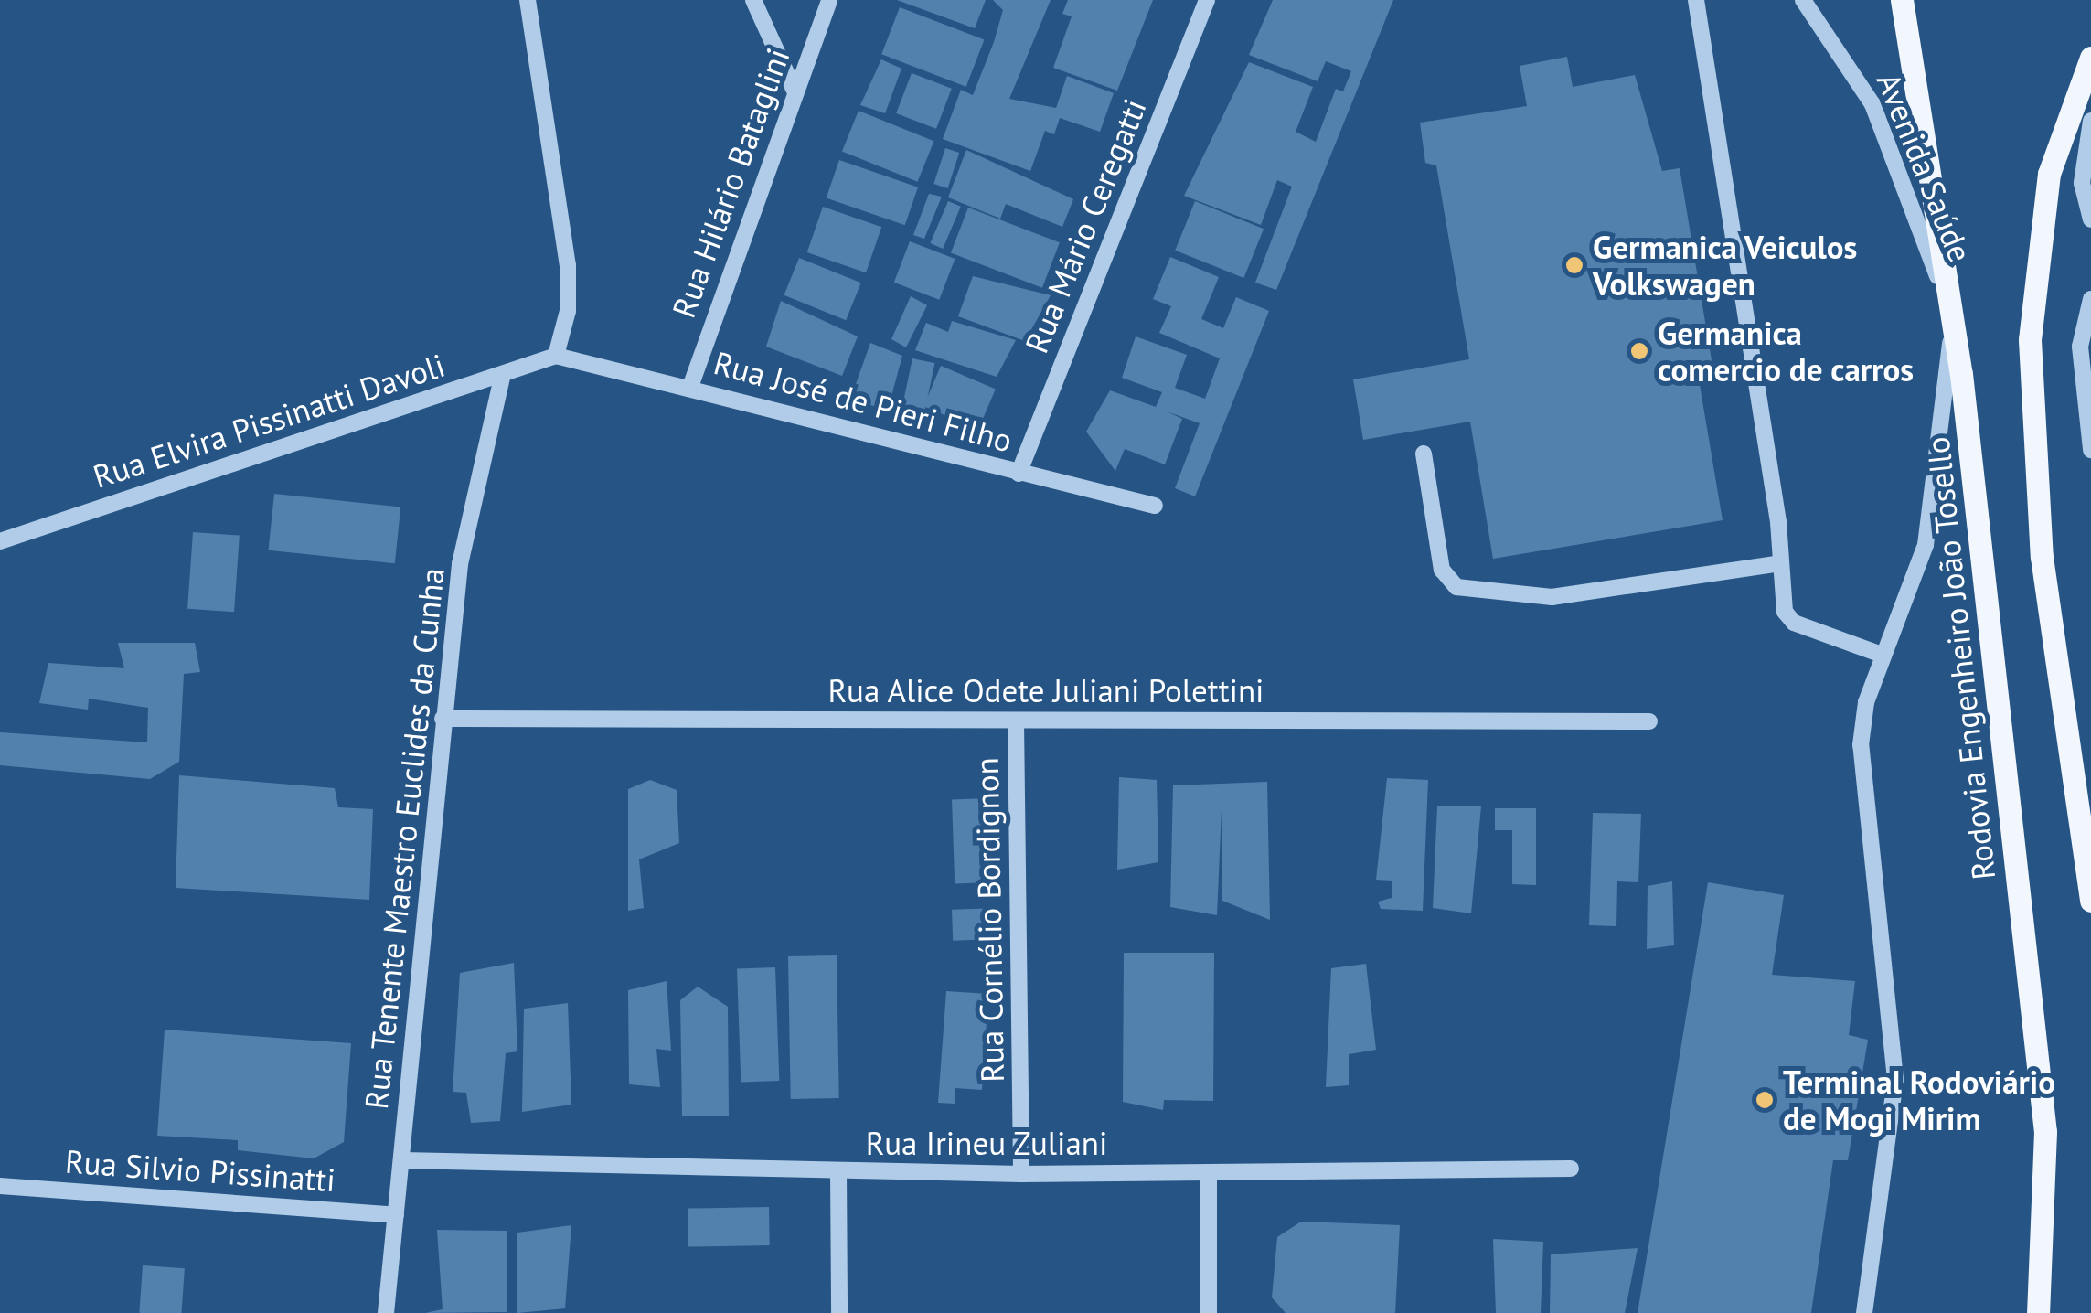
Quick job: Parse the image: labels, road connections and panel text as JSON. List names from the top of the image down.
{
  "streets": {
    "main road": ["Rodovia Engenheiro João Tosello"],
    "street": [
      "Avenida Saúde",
      "Rua Hilário Bataglini",
      "Rua Mário Ceregatti",
      "Rua José de Pieri Filho",
      "Rua Elvira Pissinatti Davoli",
      "Rua Alice Odete Juliani Polettini",
      "Rua Tenente Maestro Euclides da Cunha",
      "Rua Cornélio Bordignon",
      "Rua Irineu Zuliani",
      "Rua Silvio Pissinatti"
    ]
  },
  "crossings": [
    ["Avenida Saúde", "Rodovia Engenheiro João Tosello"],
    ["Rua Hilário Bataglini", "Rua José de Pieri Filho"],
    ["Rua Mário Ceregatti", "Rua José de Pieri Filho"],
    ["Rua José de Pieri Filho", "Rua Elvira Pissinatti Davoli"],
    ["Rua Elvira Pissinatti Davoli", "Rua Tenente Maestro Euclides da Cunha"],
    ["Rua Alice Odete Juliani Polettini", "Rua Tenente Maestro Euclides da Cunha"],
    ["Rua Alice Odete Juliani Polettini", "Rua Cornélio Bordignon"],
    ["Rua Tenente Maestro Euclides da Cunha", "Rua Irineu Zuliani"],
    ["Rua Tenente Maestro Euclides da Cunha", "Rua Silvio Pissinatti"],
    ["Rua Cornélio Bordignon", "Rua Irineu Zuliani"]
  ],
  "places": ["Germanica Veiculos Volkswagen", "Germanica comercio de carros", "Terminal Rodoviário de Mogi Mirim"]
}
